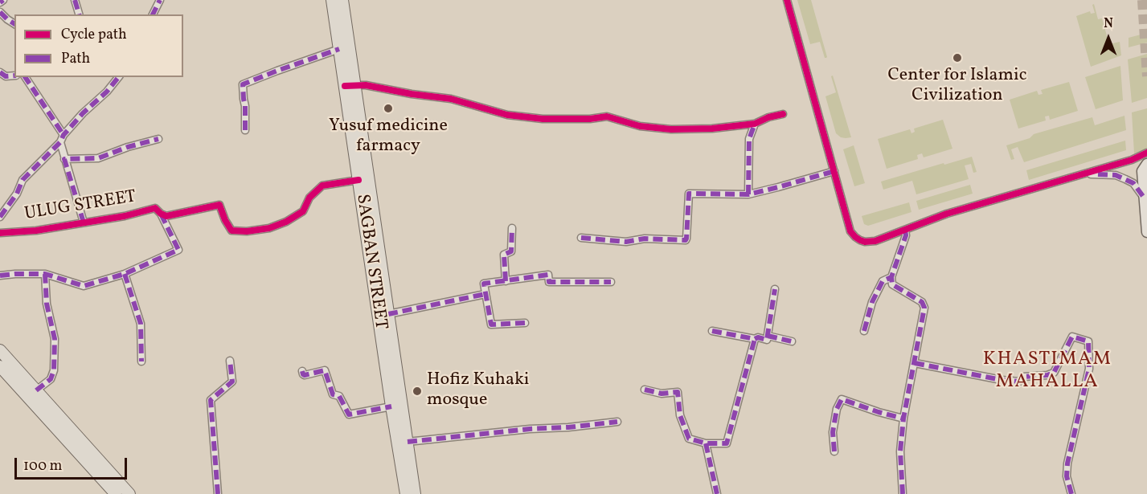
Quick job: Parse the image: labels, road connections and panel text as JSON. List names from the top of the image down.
{
  "streets": {
    "main road": ["SAGBAN STREET"],
    "street": ["ULUG STREET"]
  },
  "crossings": [
    ["ULUG STREET", "SAGBAN STREET"]
  ],
  "districts": ["KHASTIMAM MAHALLA"],
  "places": ["Center for Islamic Civilization", "Yusuf medicine farmacy", "Hofiz Kuhaki mosque"],
  "legend": ["Cycle path", "Path"],
  "scale_bar": "100 m",
  "north": "top"
}
